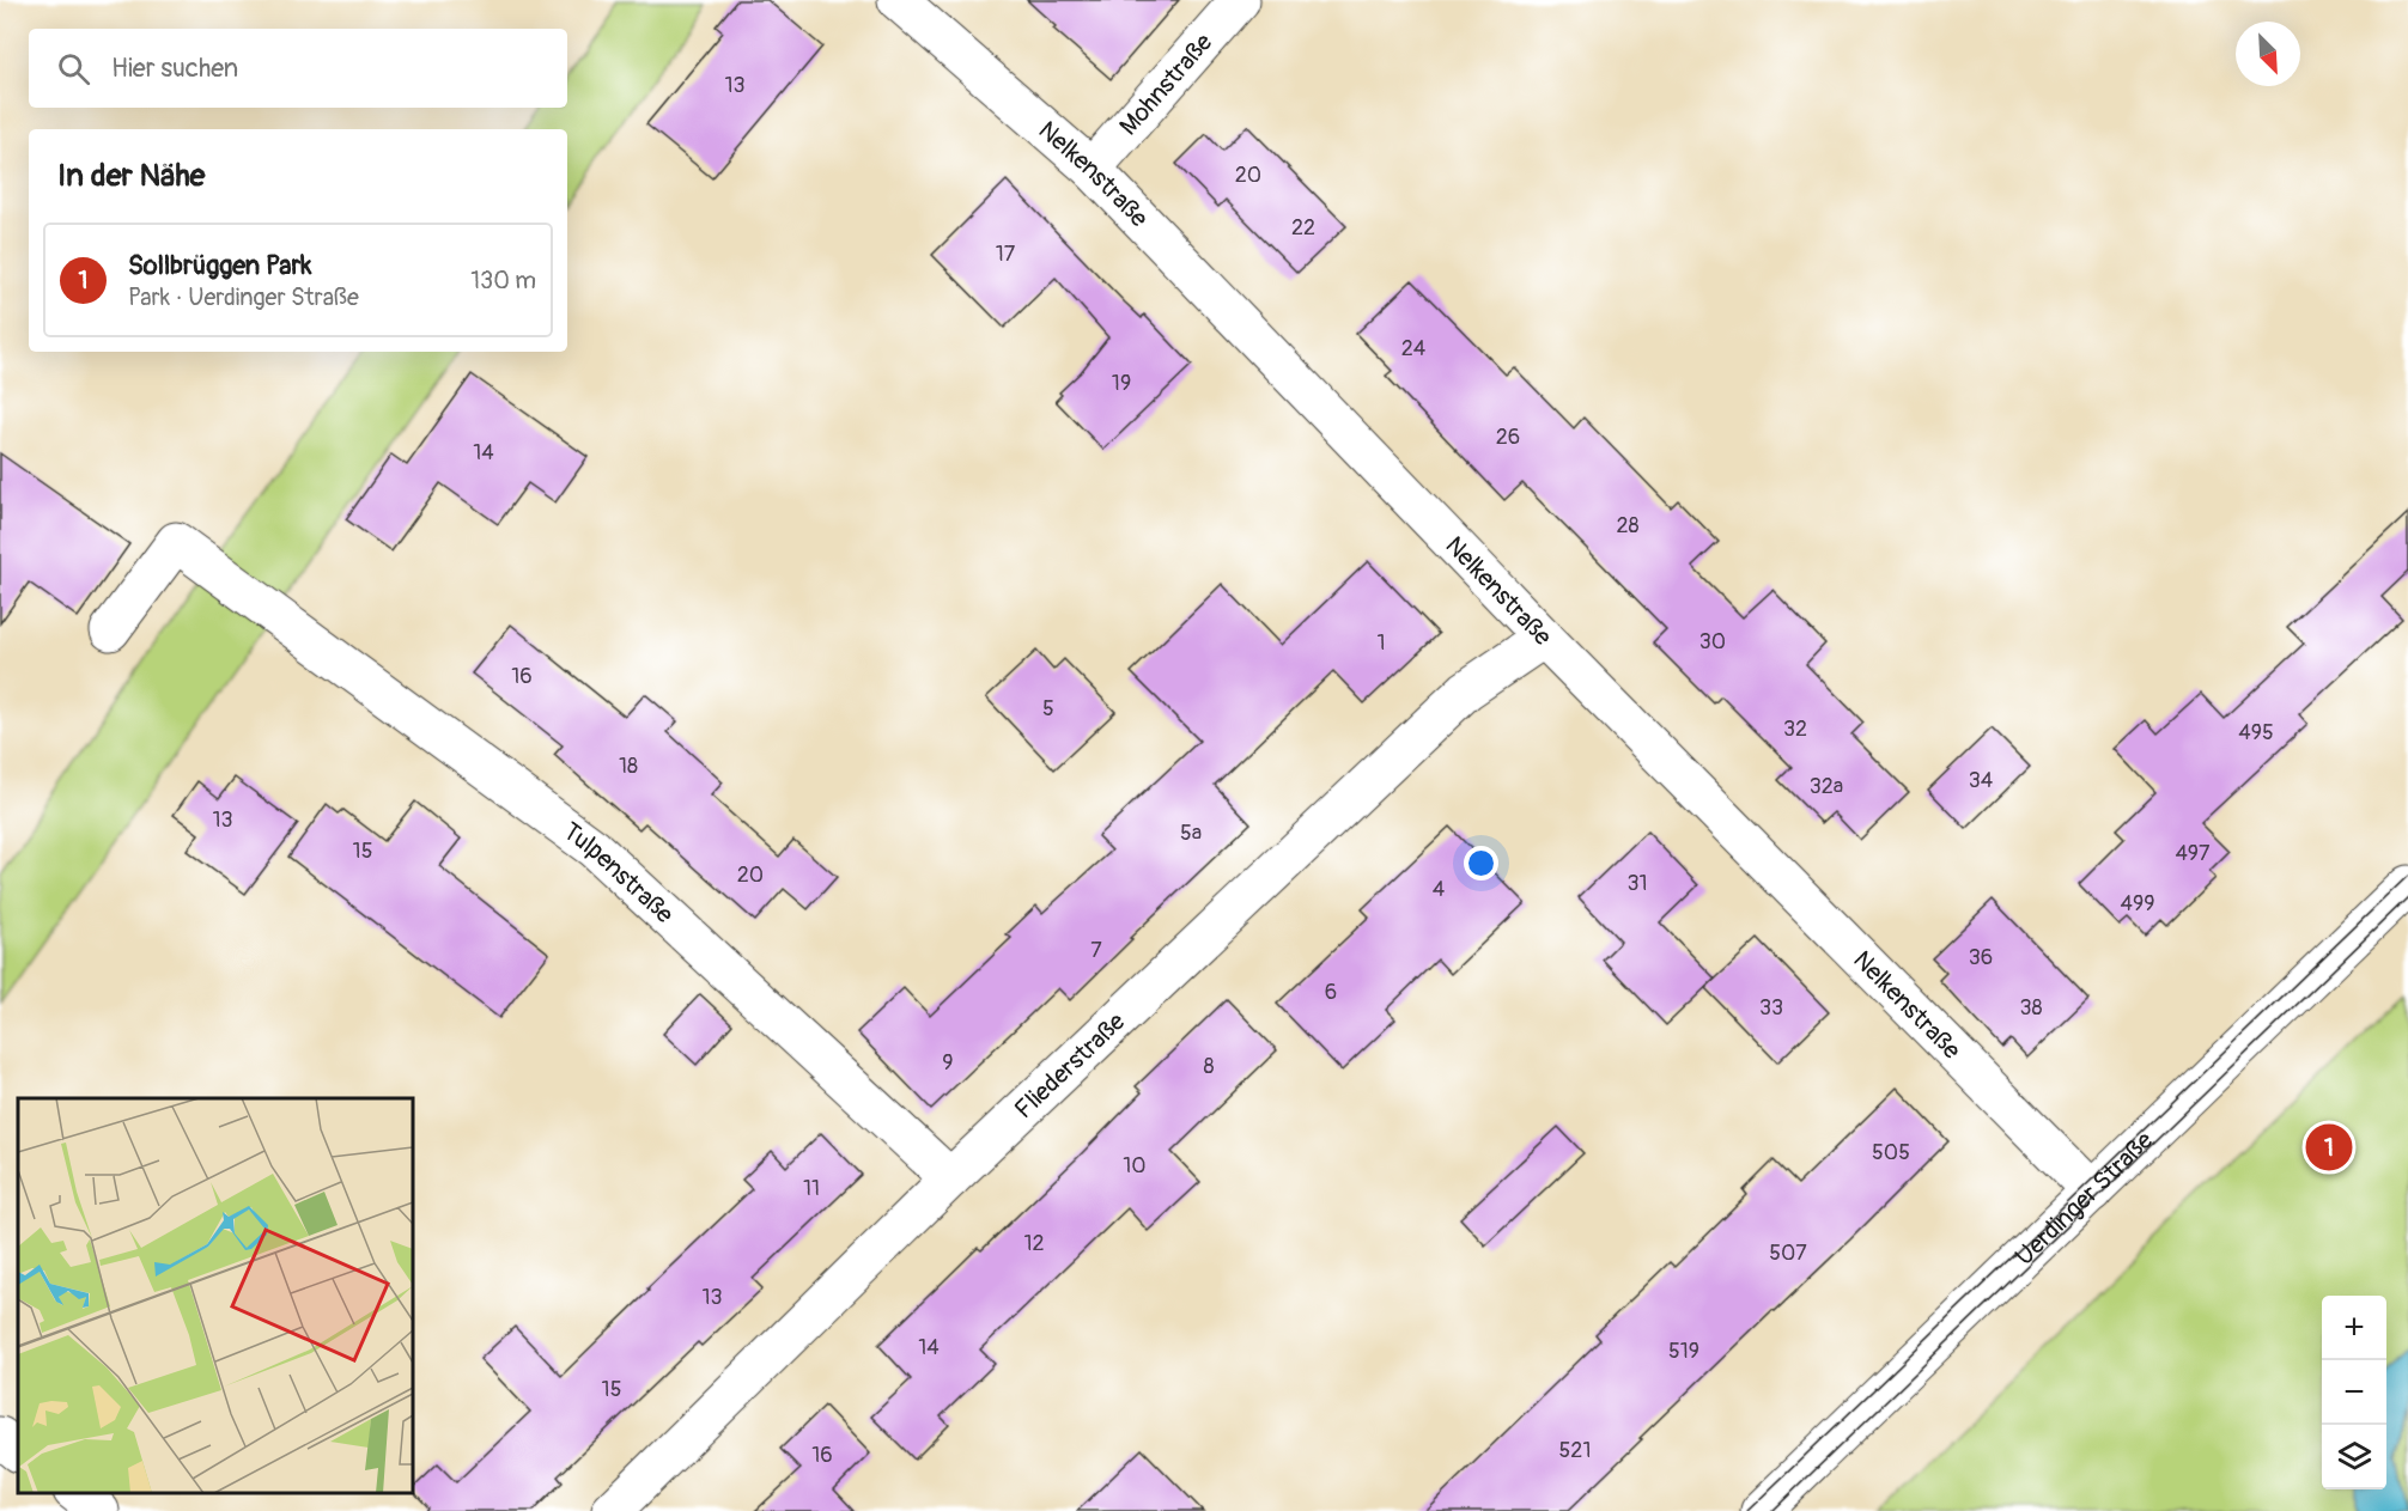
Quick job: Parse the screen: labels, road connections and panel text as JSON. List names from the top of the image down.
{
  "streets": {
    "street": [
      "Mohnstraße",
      "Nelkenstraße",
      "Tulpenstraße",
      "Fliederstraße",
      "Uerdinger Straße"
    ]
  },
  "crossings": [
    ["Mohnstraße", "Nelkenstraße"],
    ["Nelkenstraße", "Fliederstraße"],
    ["Nelkenstraße", "Uerdinger Straße"],
    ["Tulpenstraße", "Fliederstraße"]
  ],
  "house_numbers": [
    "13",
    "20",
    "22",
    "17",
    "24",
    "19",
    "26",
    "14",
    "28",
    "30",
    "1",
    "16",
    "5",
    "32",
    "495",
    "18",
    "34",
    "32a",
    "13",
    "5a",
    "15",
    "497",
    "20",
    "31",
    "4",
    "499",
    "7",
    "36",
    "6",
    "33",
    "38",
    "9",
    "8",
    "505",
    "10",
    "11",
    "12",
    "507",
    "13",
    "14",
    "519",
    "15",
    "521",
    "16"
  ],
  "north": "bottom right",
  "page": {
    "search": "Hier suchen",
    "heading": "In der Nähe",
    "list": [
      {
        "mark": "1",
        "name": "Sollbrüggen Park",
        "note": "Park · Uerdinger Straße",
        "value": "130 m"
      }
    ],
    "pins": "1",
    "map_buttons": ["+", "−"]
  }
}
